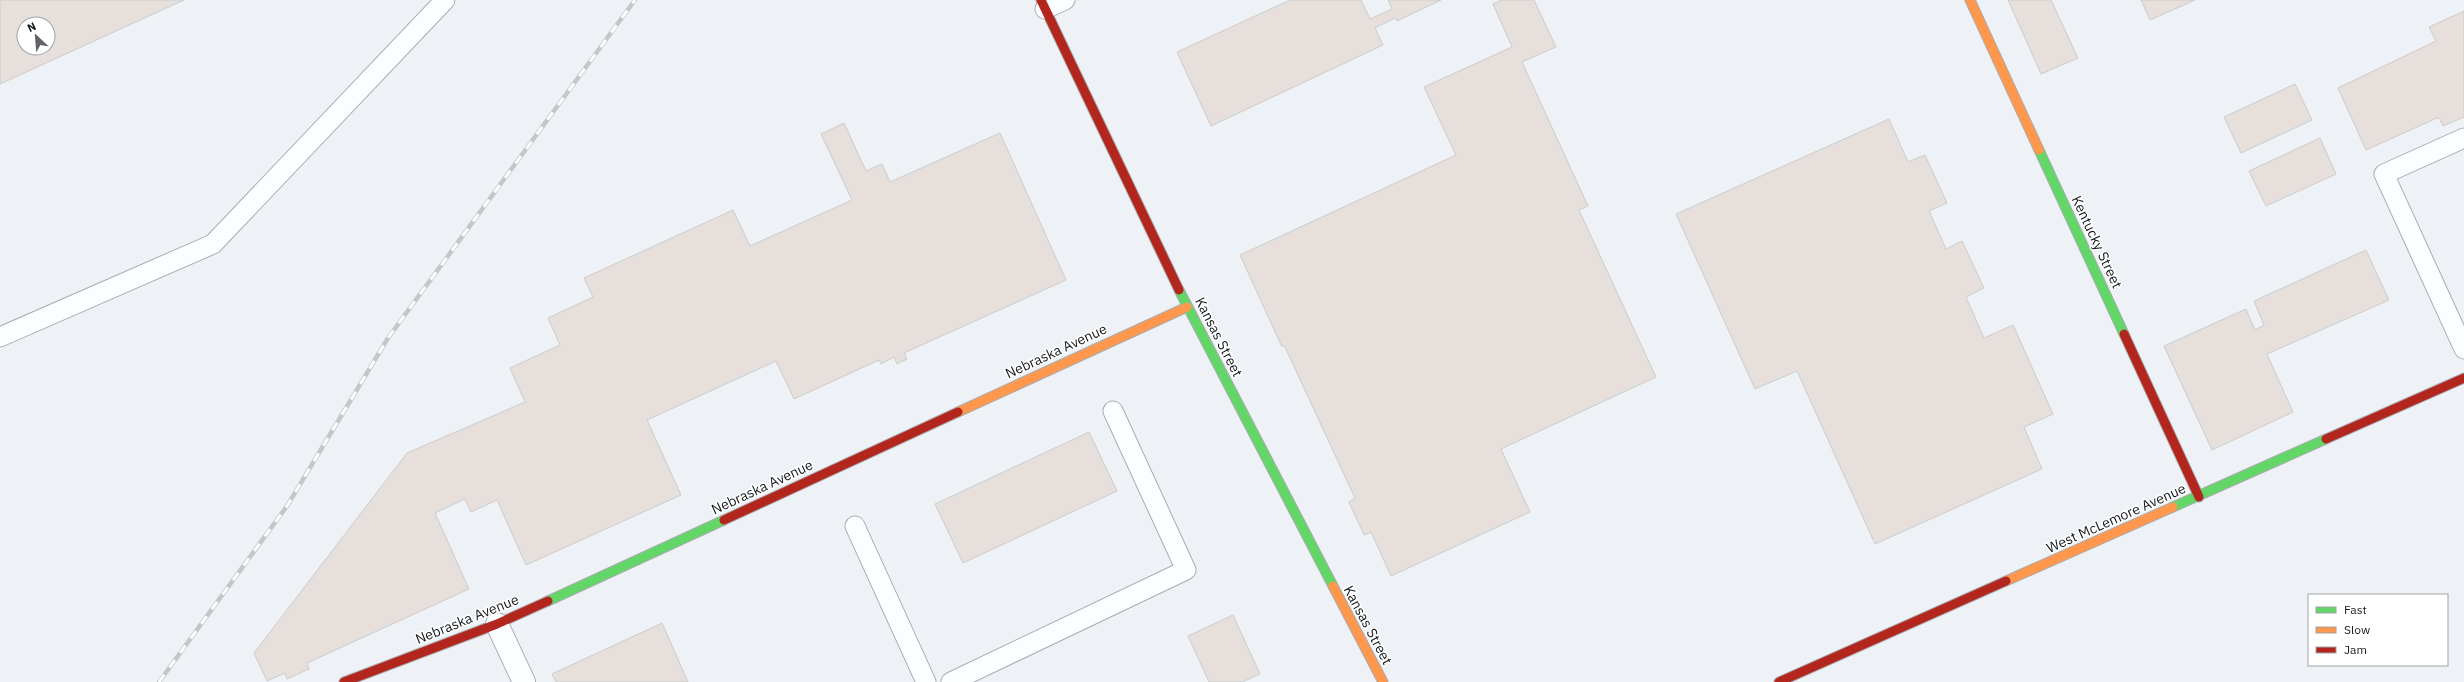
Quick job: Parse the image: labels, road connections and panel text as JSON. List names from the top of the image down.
{
  "streets": {
    "street": [
      "Kentucky Street",
      "Kansas Street",
      "Nebraska Avenue",
      "West McLemore Avenue"
    ]
  },
  "crossings": [
    ["Kentucky Street", "West McLemore Avenue"],
    ["Kansas Street", "Nebraska Avenue"]
  ],
  "legend": ["Fast", "Slow", "Jam"],
  "north": "top left"
}
